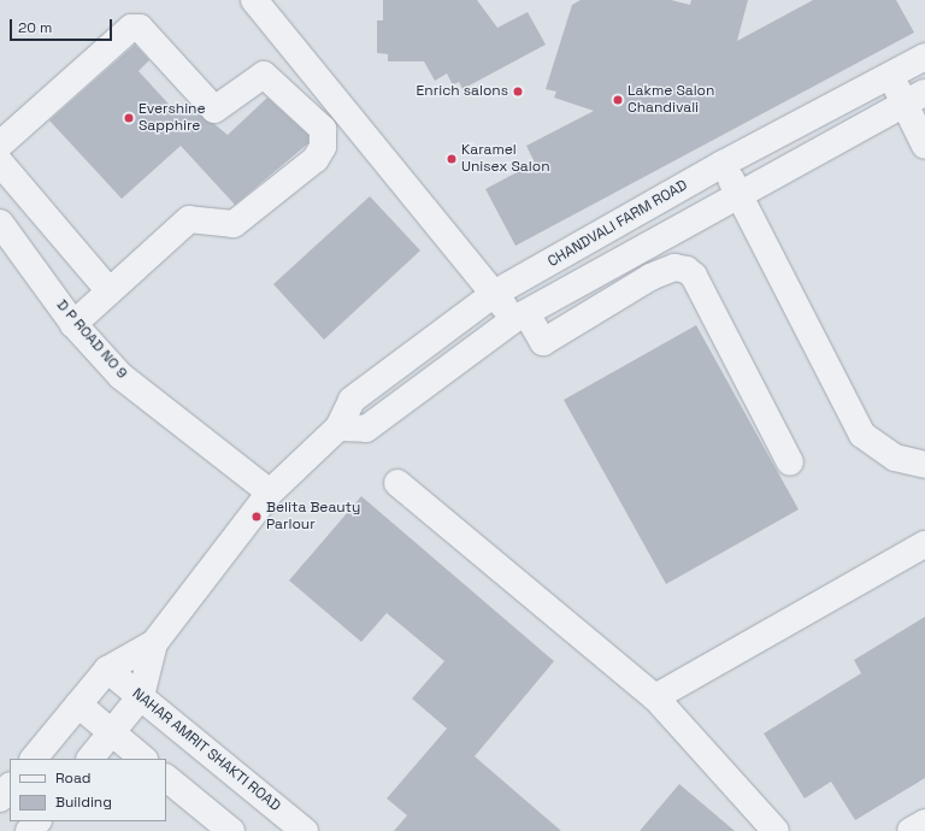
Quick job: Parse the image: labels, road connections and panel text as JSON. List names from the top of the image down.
{
  "streets": {
    "street": ["CHANDVALI FARM ROAD", "D P ROAD NO 9", "NAHAR AMRIT SHAKTI ROAD"]
  },
  "crossings": [
    ["CHANDVALI FARM ROAD", "D P ROAD NO 9"]
  ],
  "places": [
    "Enrich salons",
    "Lakme Salon Chandivali",
    "Evershine Sapphire",
    "Karamel Unisex Salon",
    "Belita Beauty Parlour"
  ],
  "legend": ["Road", "Building"],
  "scale_bar": "20 m"
}
